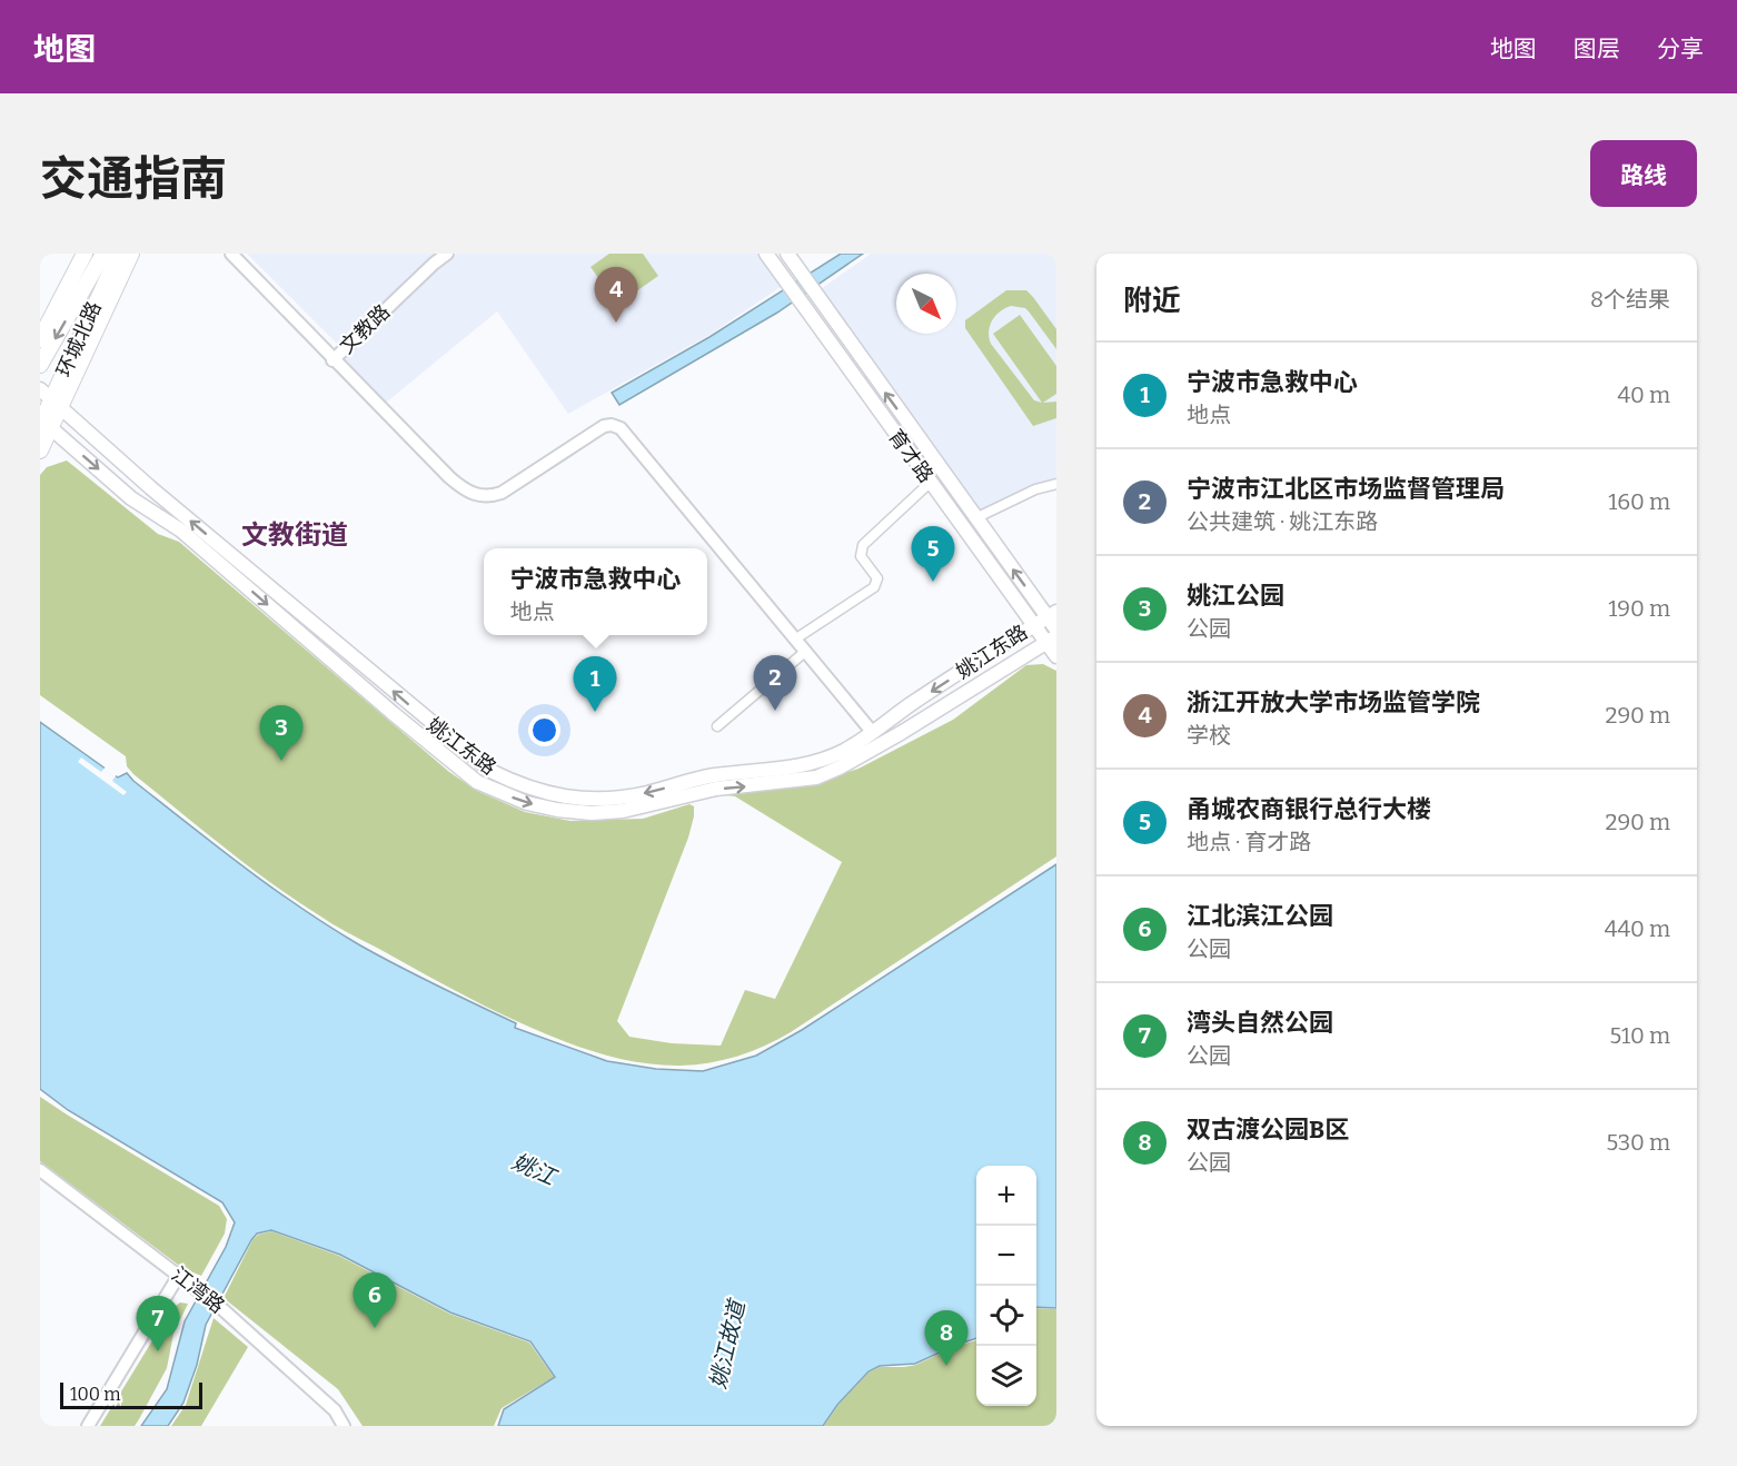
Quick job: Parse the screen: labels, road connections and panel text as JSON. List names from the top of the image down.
{
  "streets": {
    "main road": ["环城北路", "育才路", "姚江东路"],
    "street": ["文教路", "江湾路"]
  },
  "crossings": [
    ["环城北路", "姚江东路"],
    ["育才路", "姚江东路"]
  ],
  "districts": ["文教街道"],
  "water": ["姚江", "姚江故道"],
  "scale_bar": "100 m",
  "north": "bottom right",
  "page": {
    "header": "地图",
    "nav": ["地图", "图层", "分享"],
    "title": "交通指南",
    "buttons": "路线",
    "heading": ["附近", "8个结果"],
    "pins": [
      "4",
      "5",
      "2",
      "1",
      "3",
      "6",
      "7",
      "8"
    ],
    "list": [
      {
        "mark": "1",
        "name": "宁波市急救中心",
        "note": "地点",
        "value": "40 m"
      },
      {
        "mark": "2",
        "name": "宁波市江北区市场监督管理局",
        "note": "公共建筑 · 姚江东路",
        "value": "160 m"
      },
      {
        "mark": "3",
        "name": "姚江公园",
        "note": "公园",
        "value": "190 m"
      },
      {
        "mark": "4",
        "name": "浙江开放大学市场监管学院",
        "note": "学校",
        "value": "290 m"
      },
      {
        "mark": "5",
        "name": "甬城农商银行总行大楼",
        "note": "地点 · 育才路",
        "value": "290 m"
      },
      {
        "mark": "6",
        "name": "江北滨江公园",
        "note": "公园",
        "value": "440 m"
      },
      {
        "mark": "7",
        "name": "湾头自然公园",
        "note": "公园",
        "value": "510 m"
      },
      {
        "mark": "8",
        "name": "双古渡公园B区",
        "note": "公园",
        "value": "530 m"
      }
    ],
    "popup": ["宁波市急救中心", "地点"],
    "map_buttons": ["+", "−"],
    "scale": "100 m"
  }
}
